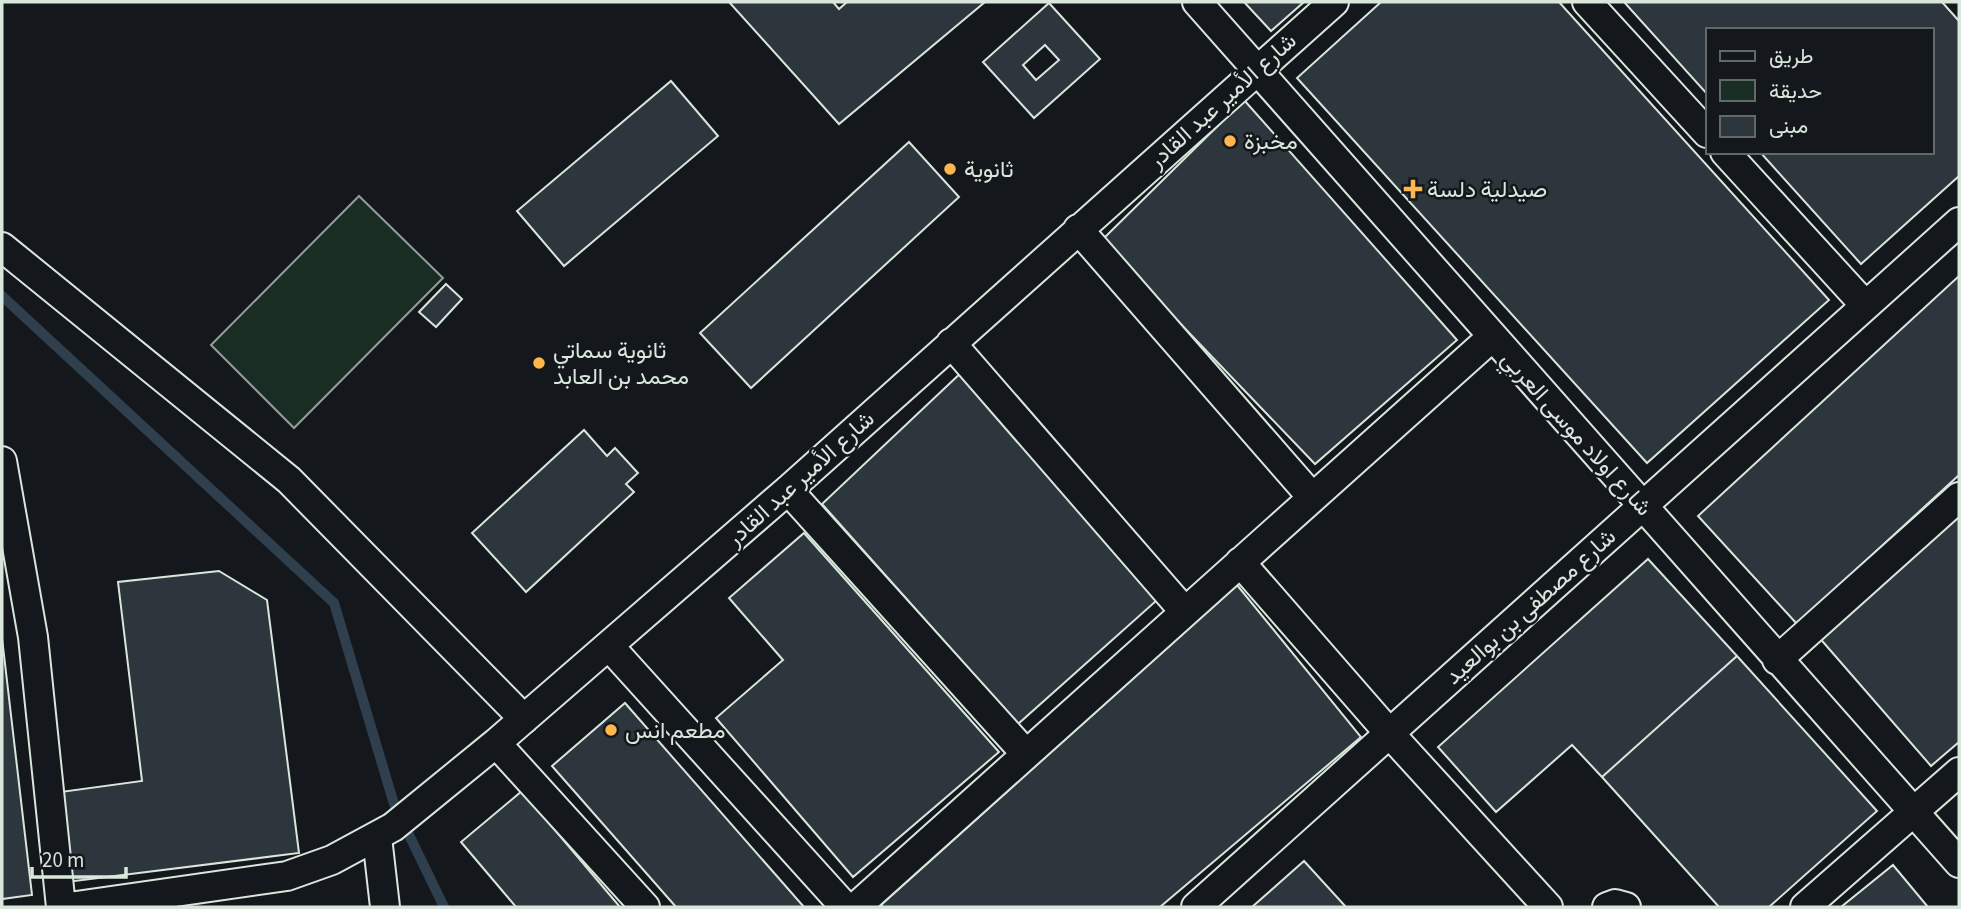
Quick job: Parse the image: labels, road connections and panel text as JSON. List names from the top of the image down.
{
  "streets": {
    "street": ["شارع الأمير عبد القادر", "شارع اولاد موسى العربي", "شارع مصطفى بن بوالعيد"]
  },
  "crossings": [
    ["شارع الأمير عبد القادر", "شارع اولاد موسى العربي"],
    ["شارع اولاد موسى العربي", "شارع مصطفى بن بوالعيد"]
  ],
  "places": {
    "other": [
      "مخبزة",
      "ثانوية",
      "ثانوية سماتي محمد بن العابد",
      "مطعم انس"
    ],
    "health": ["صيدلية دلسة"]
  },
  "legend": ["طريق", "حديقة", "مبنى"],
  "scale_bar": "20 m"
}
